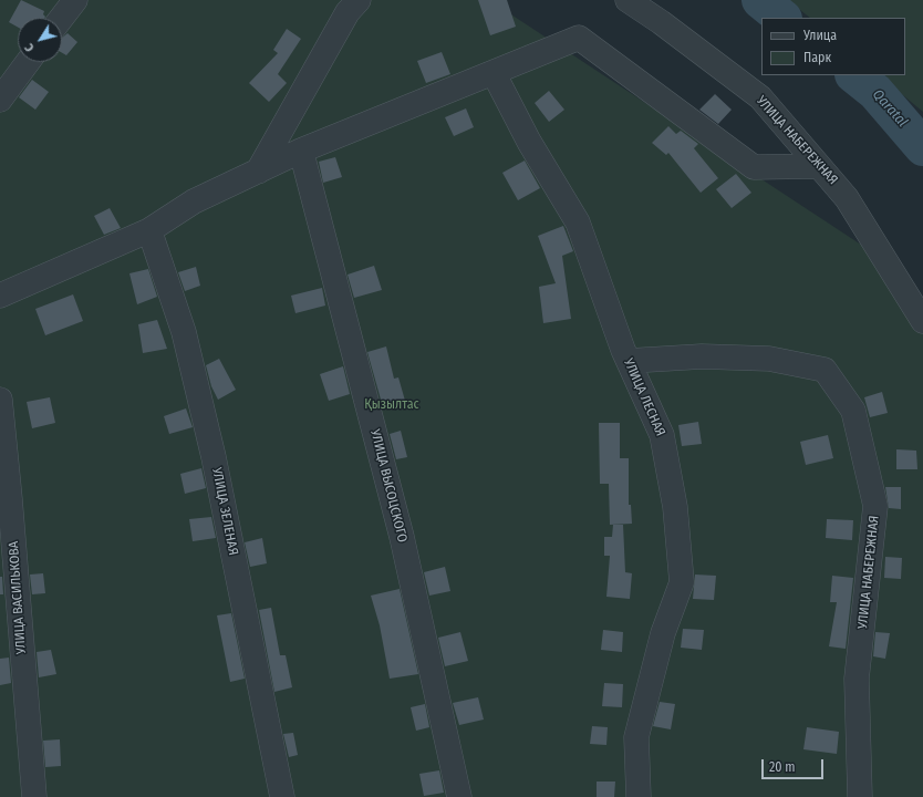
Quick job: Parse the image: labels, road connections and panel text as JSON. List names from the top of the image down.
{
  "streets": {
    "street": [
      "УЛИЦА НАБЕРЕЖНАЯ",
      "УЛИЦА ЛЕСНАЯ",
      "УЛИЦА ВЫСОЦСКОГО",
      "УЛИЦА ЗЕЛЕНАЯ",
      "УЛИЦА ВАСИЛЬКОВА"
    ]
  },
  "crossings": [
    ["УЛИЦА НАБЕРЕЖНАЯ", "УЛИЦА ЛЕСНАЯ"]
  ],
  "water": ["Qaratal"],
  "parks": ["Қызылтас"],
  "legend": ["Улица", "Парк"],
  "scale_bar": "20 m",
  "north": "bottom left"
}
